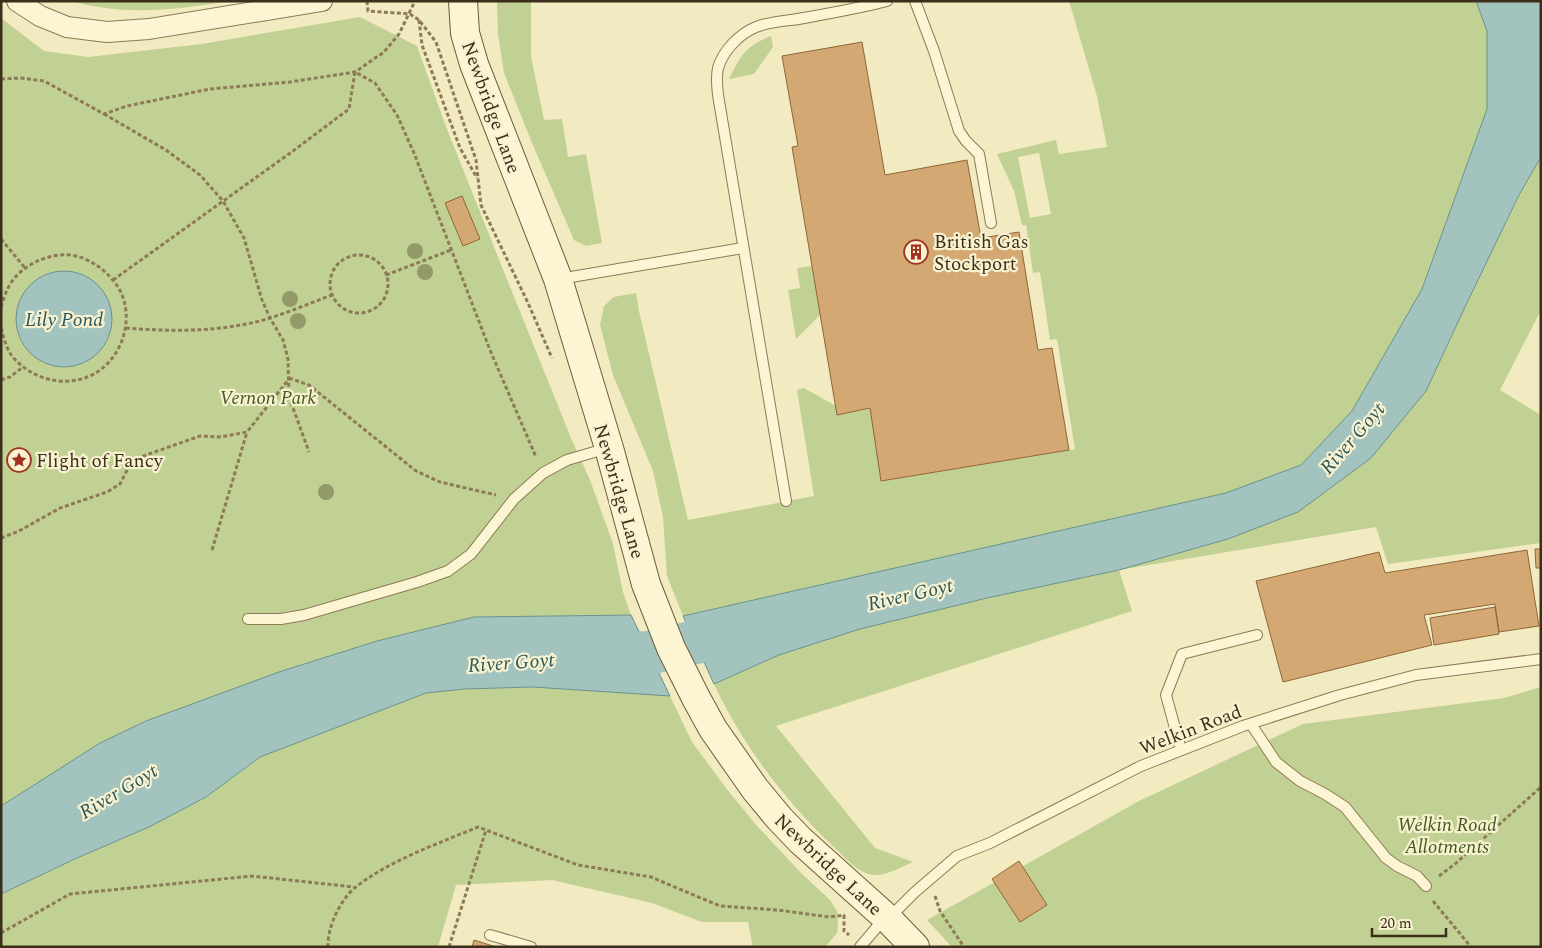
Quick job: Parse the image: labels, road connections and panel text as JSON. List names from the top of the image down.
{
  "streets": {
    "main road": ["Newbridge Lane"],
    "lane": ["Welkin Road"]
  },
  "crossings": [
    ["Newbridge Lane", "Welkin Road"]
  ],
  "water": ["Lily Pond", "River Goyt"],
  "parks": ["Vernon Park", "Welkin Road Allotments"],
  "places": {
    "building": ["British Gas Stockport"],
    "place": ["Flight of Fancy"]
  },
  "scale_bar": "20 m"
}
